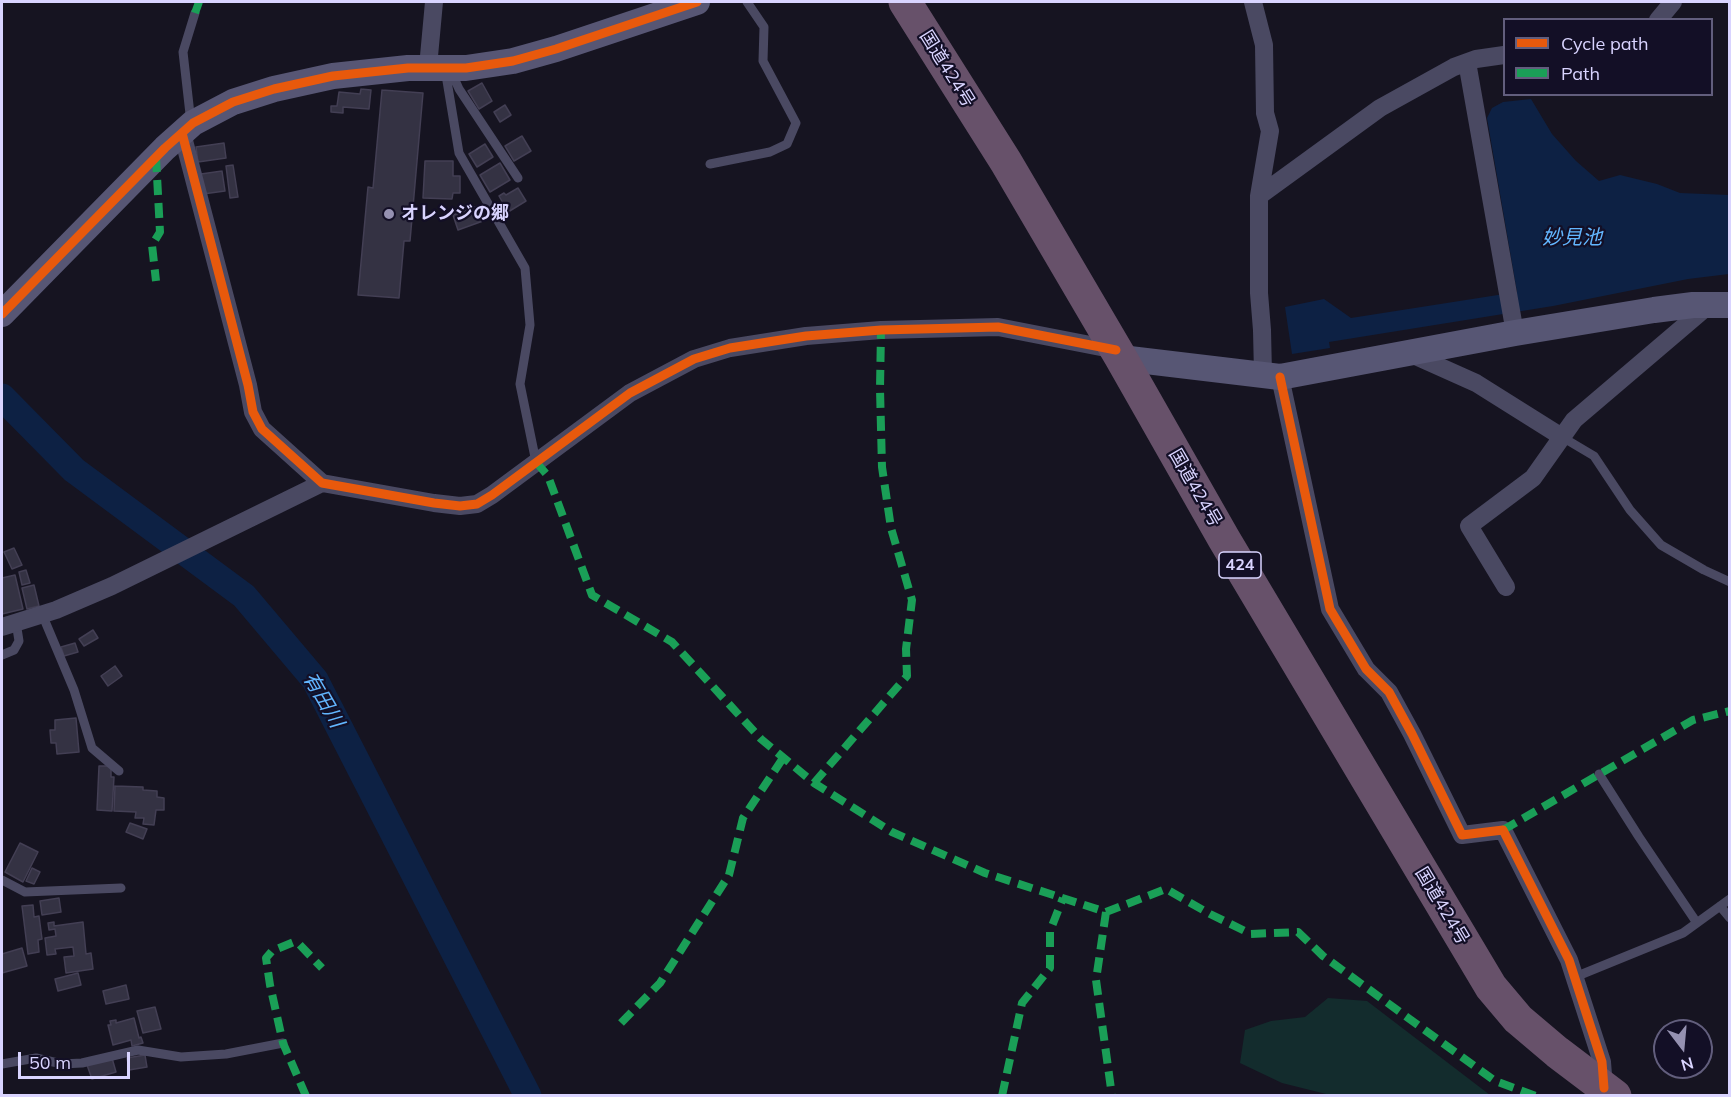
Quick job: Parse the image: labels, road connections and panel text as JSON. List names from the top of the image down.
{
  "streets": {
    "highway": ["国道424号", "424"]
  },
  "water": ["妙見池", "有田川"],
  "places": ["オレンジの郷"],
  "legend": ["Cycle path", "Path"],
  "scale_bar": "50 m",
  "north": "bottom"
}
